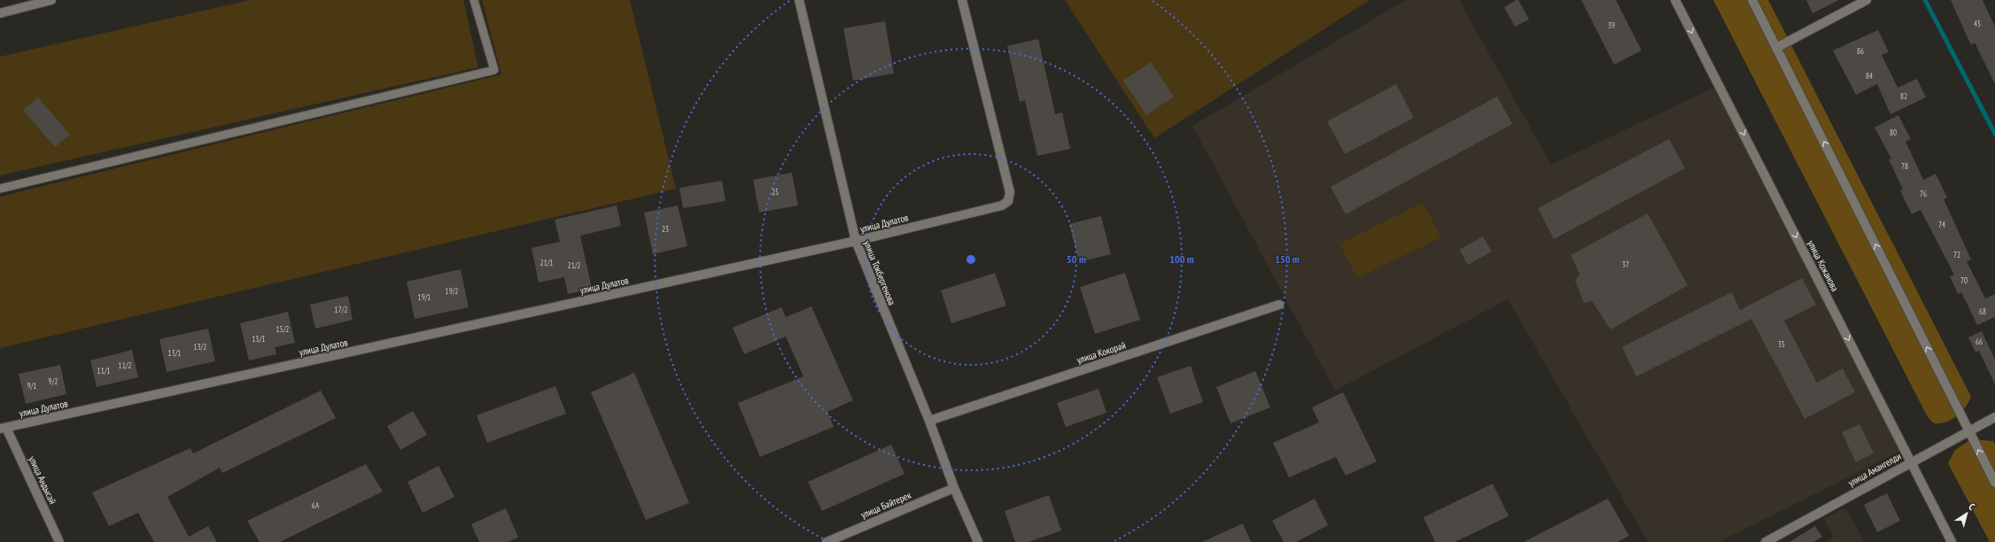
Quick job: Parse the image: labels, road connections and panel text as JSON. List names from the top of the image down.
{
  "streets": {
    "street": [
      "улица Дулатов",
      "улица Кожанова",
      "улица Токбергенова",
      "улица Кокорай",
      "улица Амангелди",
      "улица Андысай",
      "улица Байтерек"
    ]
  },
  "crossings": [
    ["улица Дулатов", "улица Токбергенова"],
    ["улица Дулатов", "улица Андысай"],
    ["улица Кожанова", "улица Амангелди"],
    ["улица Токбергенова", "улица Кокорай"],
    ["улица Токбергенова", "улица Байтерек"]
  ],
  "house_numbers": [
    "45",
    "39",
    "86",
    "84",
    "82",
    "80",
    "78",
    "25",
    "76",
    "74",
    "23",
    "72",
    "21/1",
    "37",
    "21/2",
    "70",
    "19/2",
    "19/1",
    "17/2",
    "68",
    "15/2",
    "15/1",
    "66",
    "35",
    "13/2",
    "13/1",
    "11/2",
    "11/1",
    "9/2",
    "9/1",
    "6А"
  ],
  "north": "top right",
  "rings": ["50 m", "100 m", "150 m"]
}
